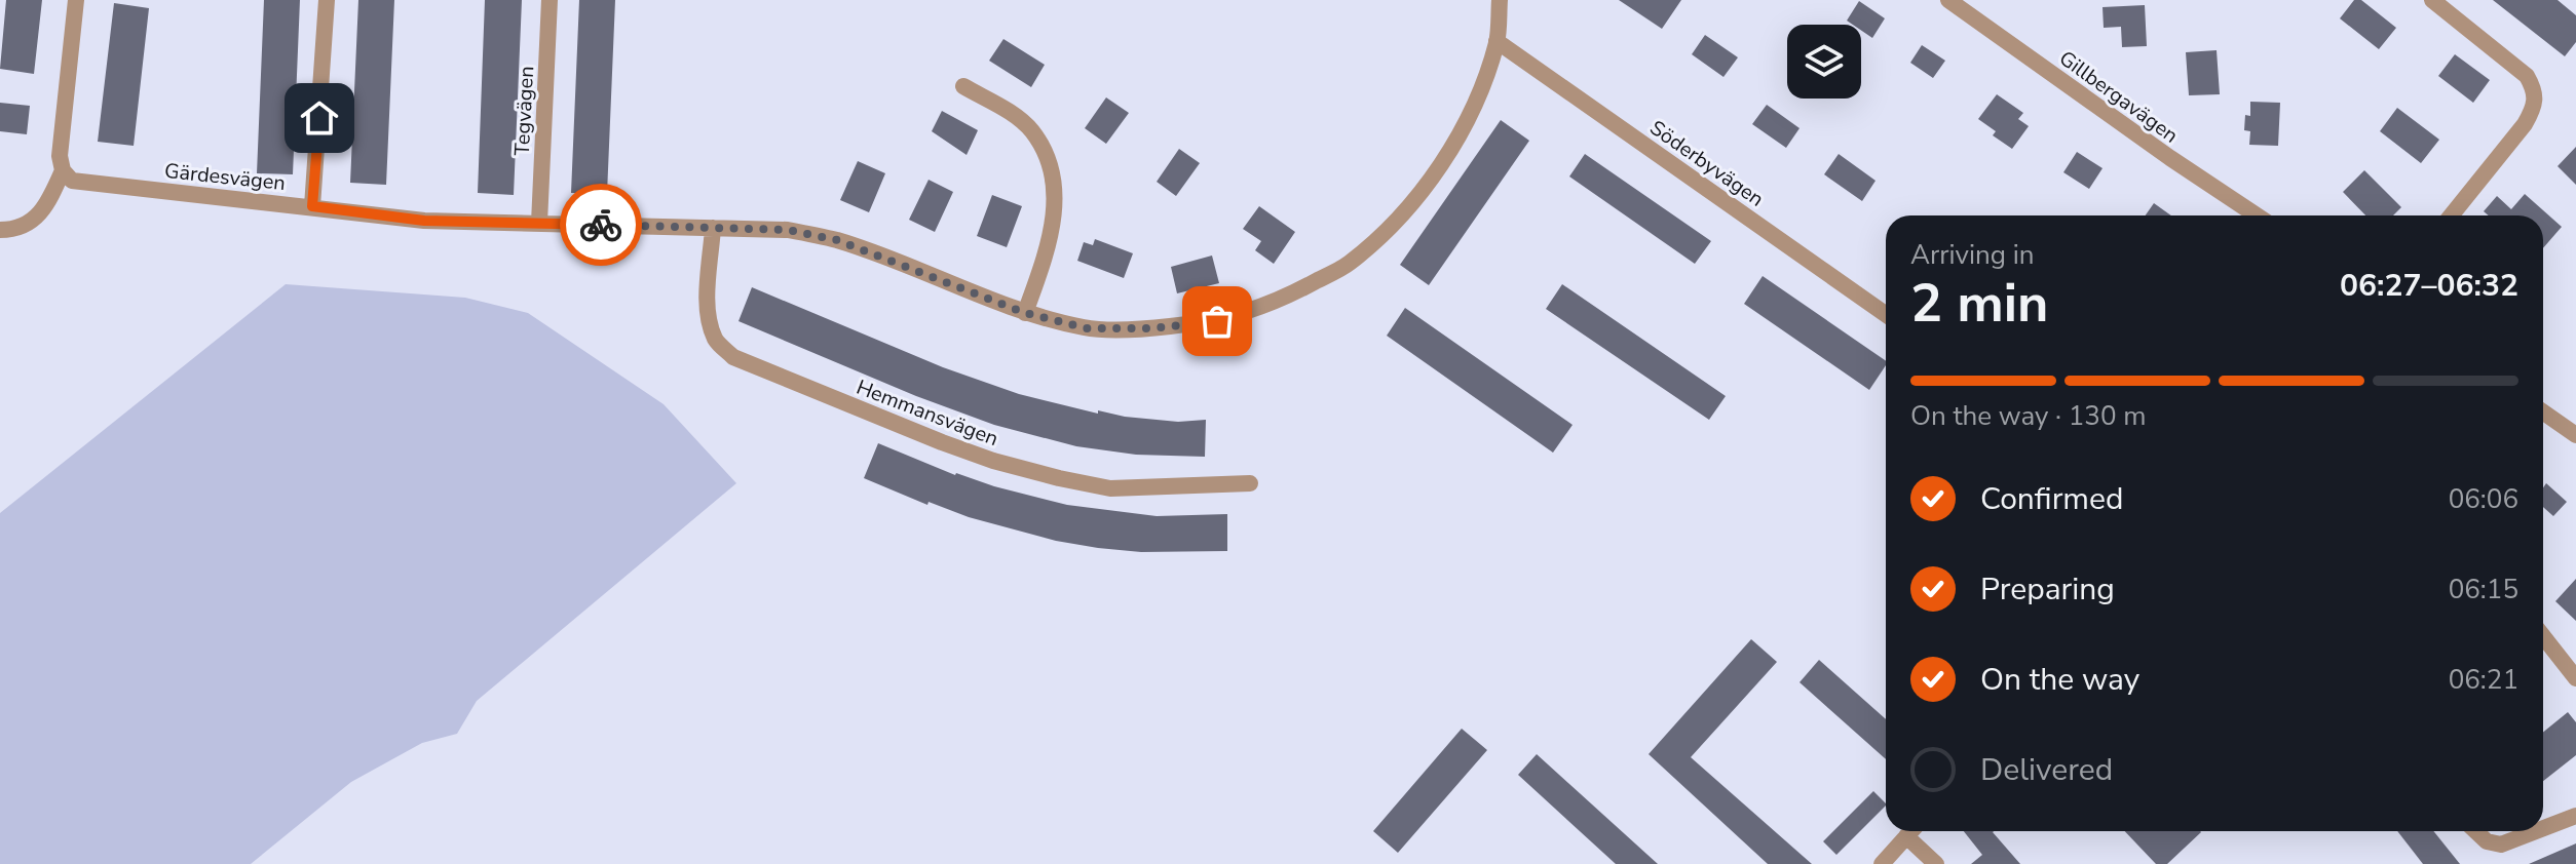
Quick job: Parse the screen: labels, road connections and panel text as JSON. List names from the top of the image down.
{
  "streets": {
    "street": [
      "Gillbergavägen",
      "Tegvägen",
      "Söderbyvägen",
      "Gärdesvägen",
      "Hemmansvägen"
    ]
  },
  "crossings": [
    ["Tegvägen", "Gärdesvägen"],
    ["Söderbyvägen", "Gärdesvägen"],
    ["Gärdesvägen", "Hemmansvägen"]
  ],
  "page": {
    "heading": ["2 min", "Arriving in", "06:27–06:32"],
    "bar": "On the way · 130 m",
    "list": [
      ["Confirmed", "06:06"],
      ["Preparing", "06:15"],
      ["On the way", "06:21"],
      "Delivered"
    ]
  }
}
